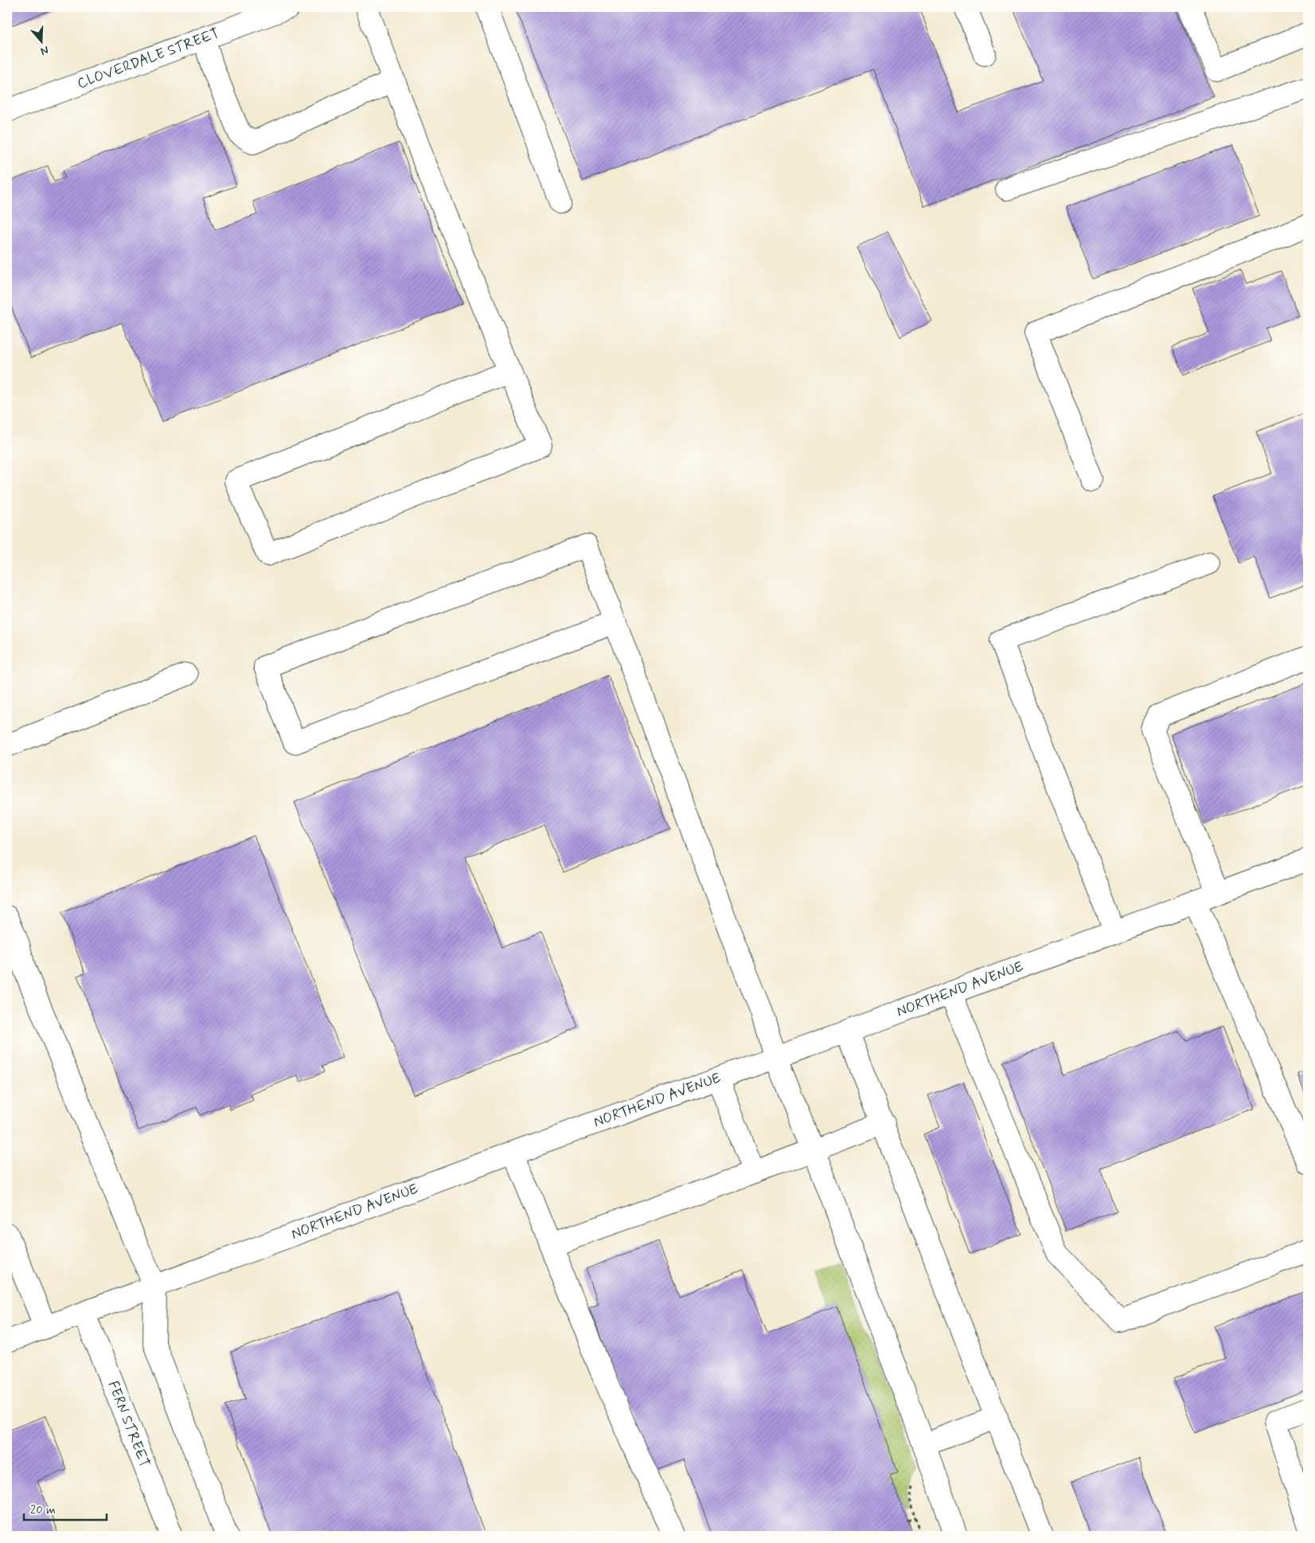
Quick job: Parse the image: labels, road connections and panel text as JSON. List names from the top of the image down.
{
  "streets": {
    "street": ["CLOVERDALE STREET", "NORTHEND AVENUE", "FERN STREET"]
  },
  "crossings": [
    ["NORTHEND AVENUE", "FERN STREET"]
  ],
  "scale_bar": "20 m",
  "north": "bottom"
}
